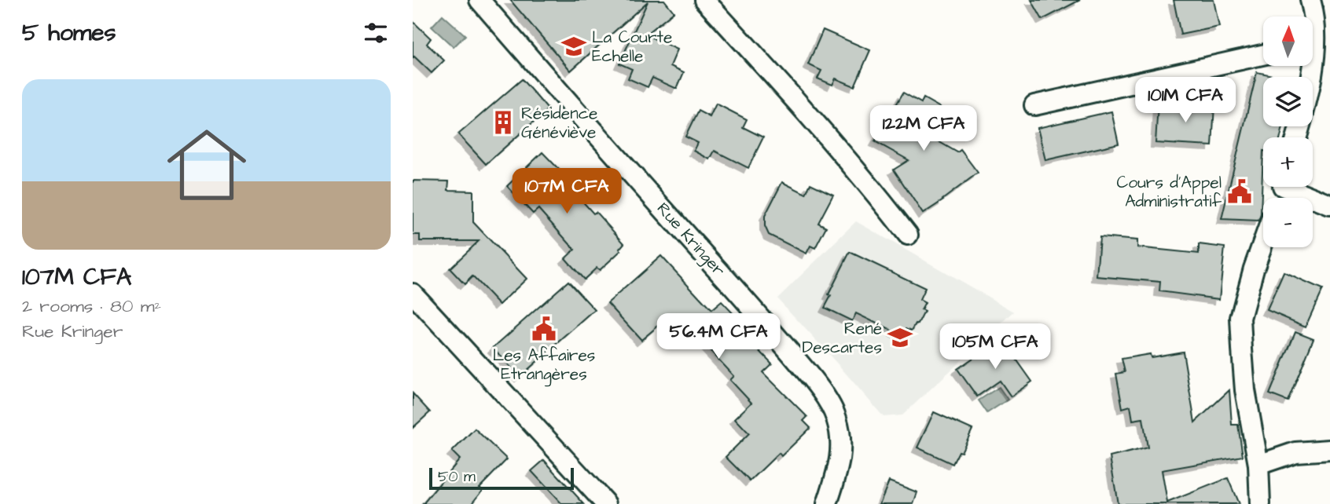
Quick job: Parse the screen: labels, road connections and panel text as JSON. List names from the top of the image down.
{
  "streets": {
    "street": ["Rue Kringer"]
  },
  "places": {
    "school or university": ["La Courte Echelle", "René Descartes"],
    "building": ["Résidence Généviève"],
    "public building": ["Cours d'Appel Administratif", "Les Affaires Etrangères"]
  },
  "scale_bar": "50 m",
  "north": "top",
  "page": {
    "heading": "5 homes",
    "map_buttons": ["+", "−"],
    "list": [
      {
        "name": "107M CFA",
        "note": "2 rooms · 80 m² · Rue Kringer"
      }
    ],
    "price": [
      "101M CFA",
      "122M CFA",
      "107M CFA",
      "56.4M CFA",
      "105M CFA"
    ],
    "scale": "50 m"
  }
}
